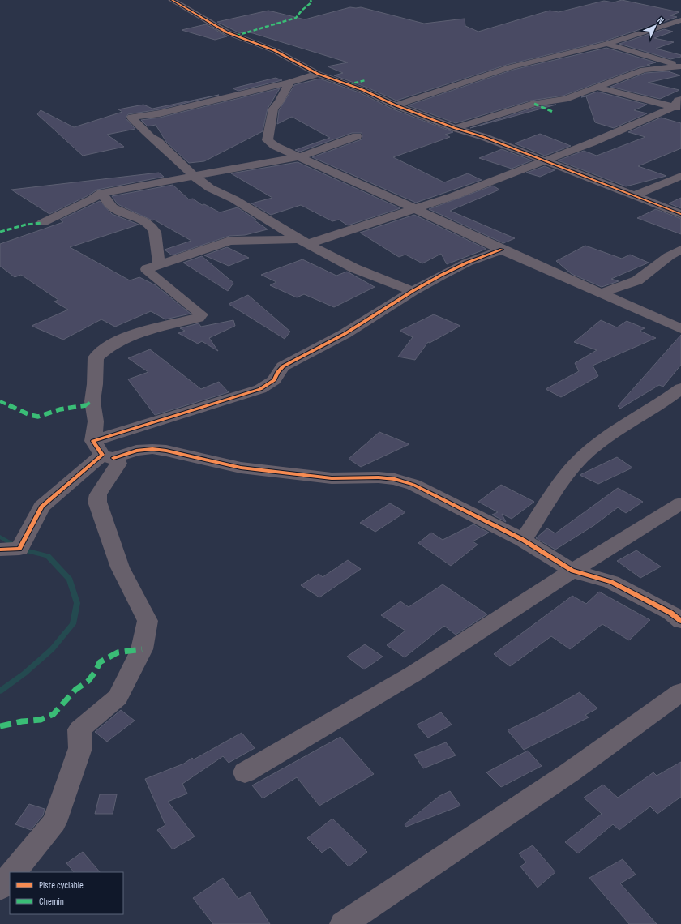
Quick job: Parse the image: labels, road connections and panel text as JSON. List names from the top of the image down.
{
  "legend": ["Piste cyclable", "Chemin"],
  "north": "top right"
}
